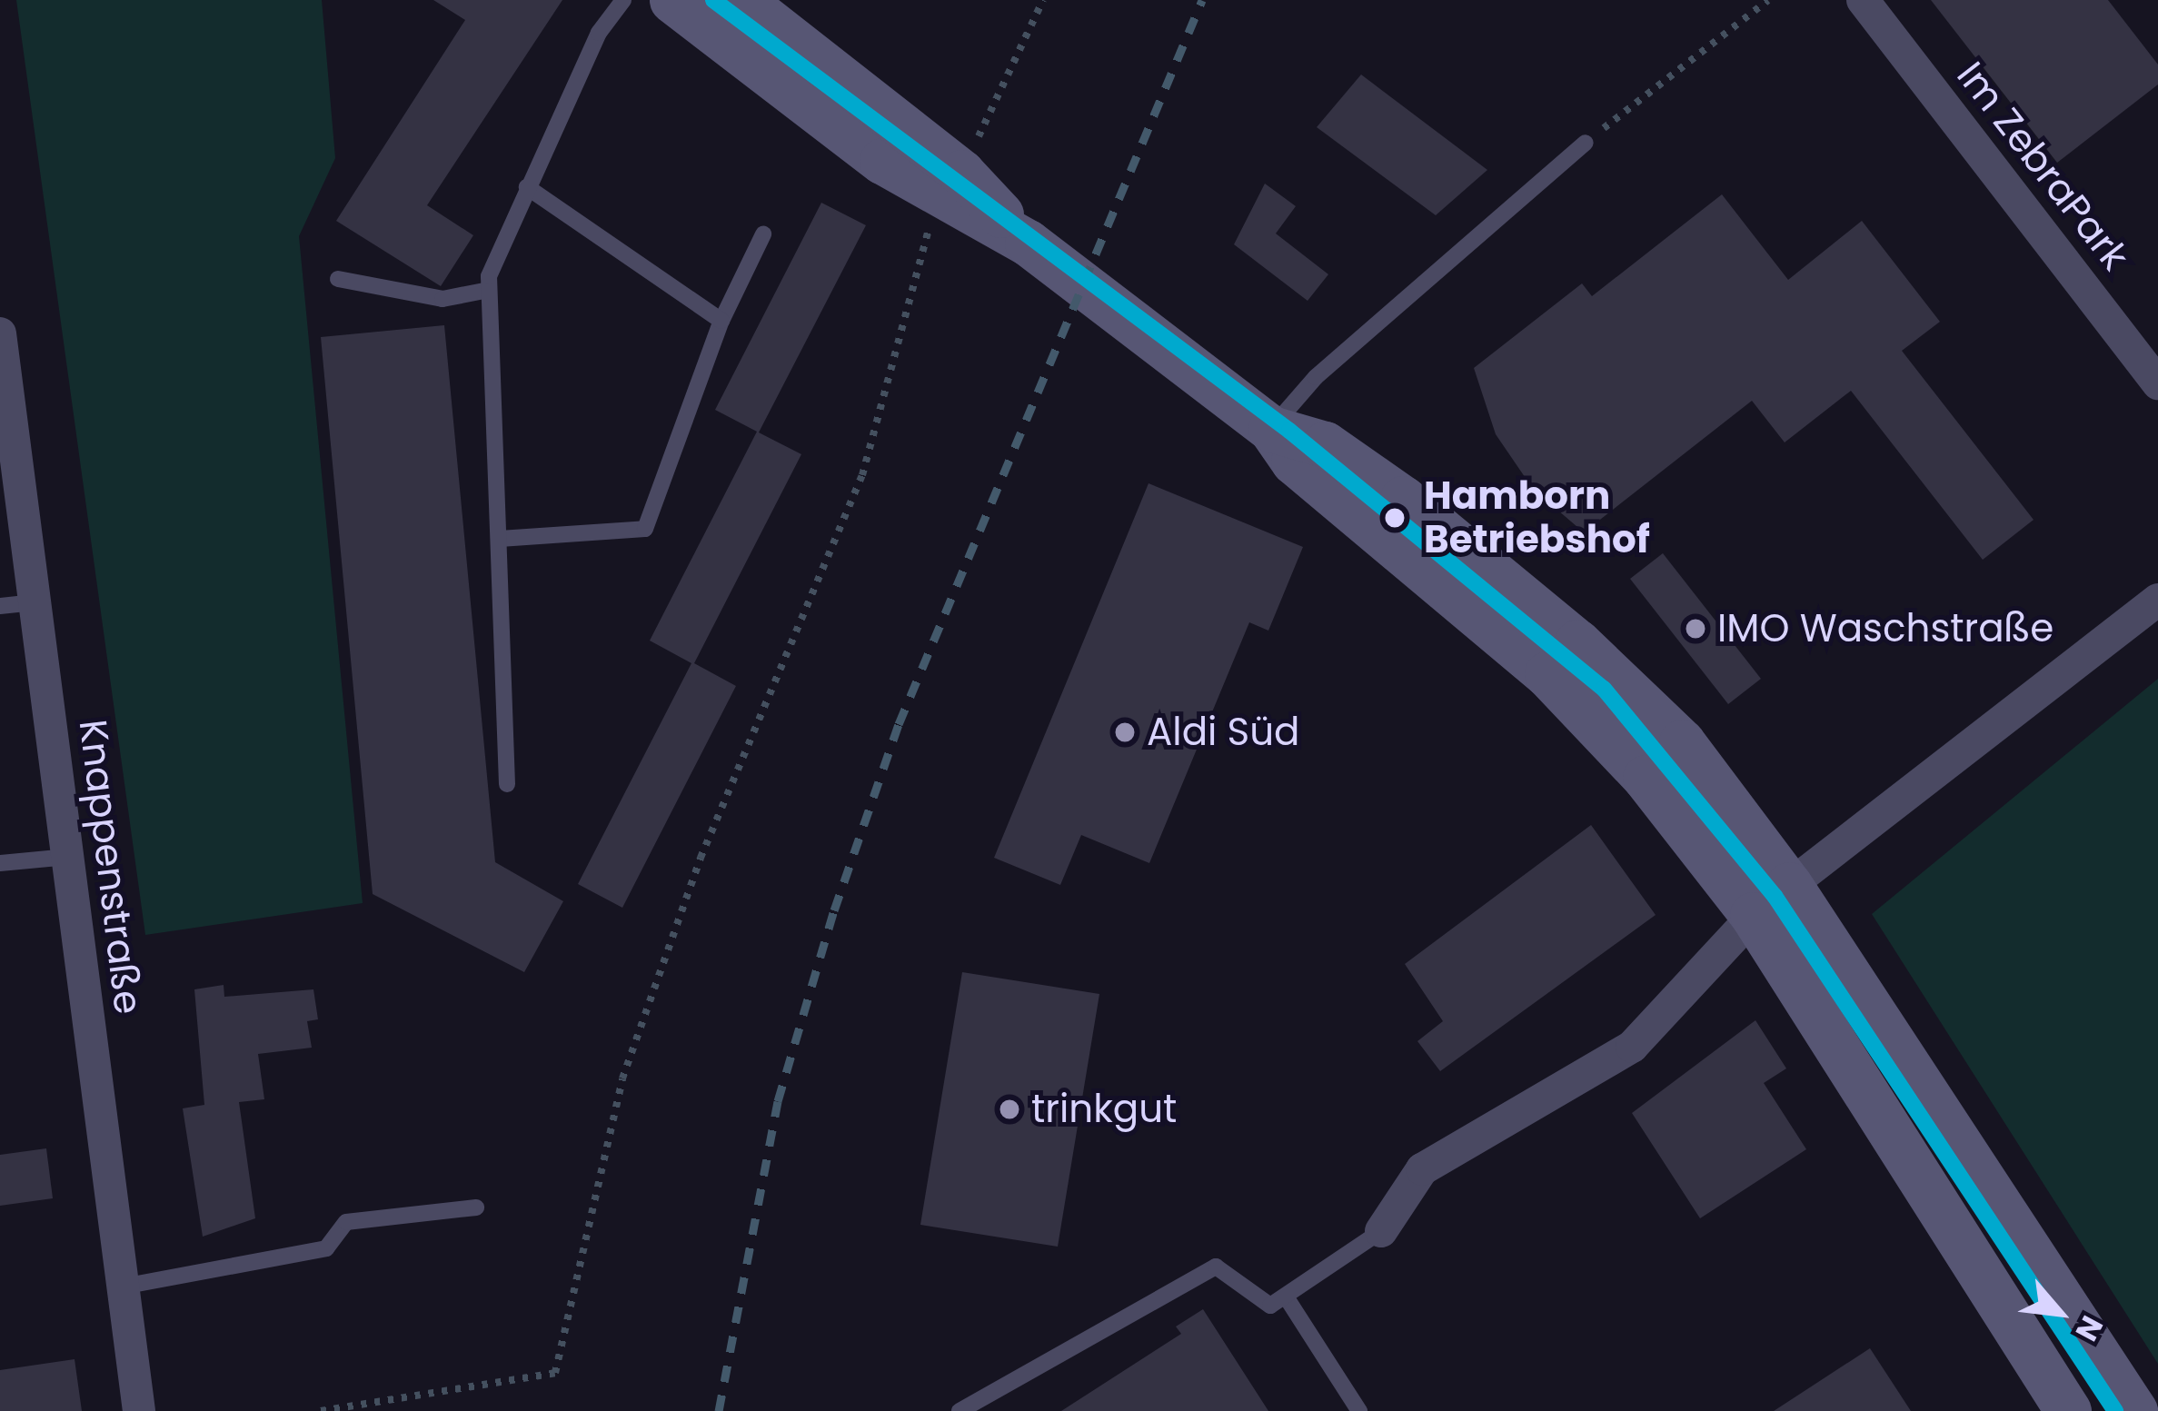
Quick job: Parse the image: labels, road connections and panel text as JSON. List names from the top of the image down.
{
  "streets": {
    "street": ["Im ZebraPark", "Knappenstraße"]
  },
  "places": [
    "Hamborn Betriebshof",
    "IMO Waschstraße",
    "Aldi Süd",
    "trinkgut"
  ],
  "north": "bottom right"
}
